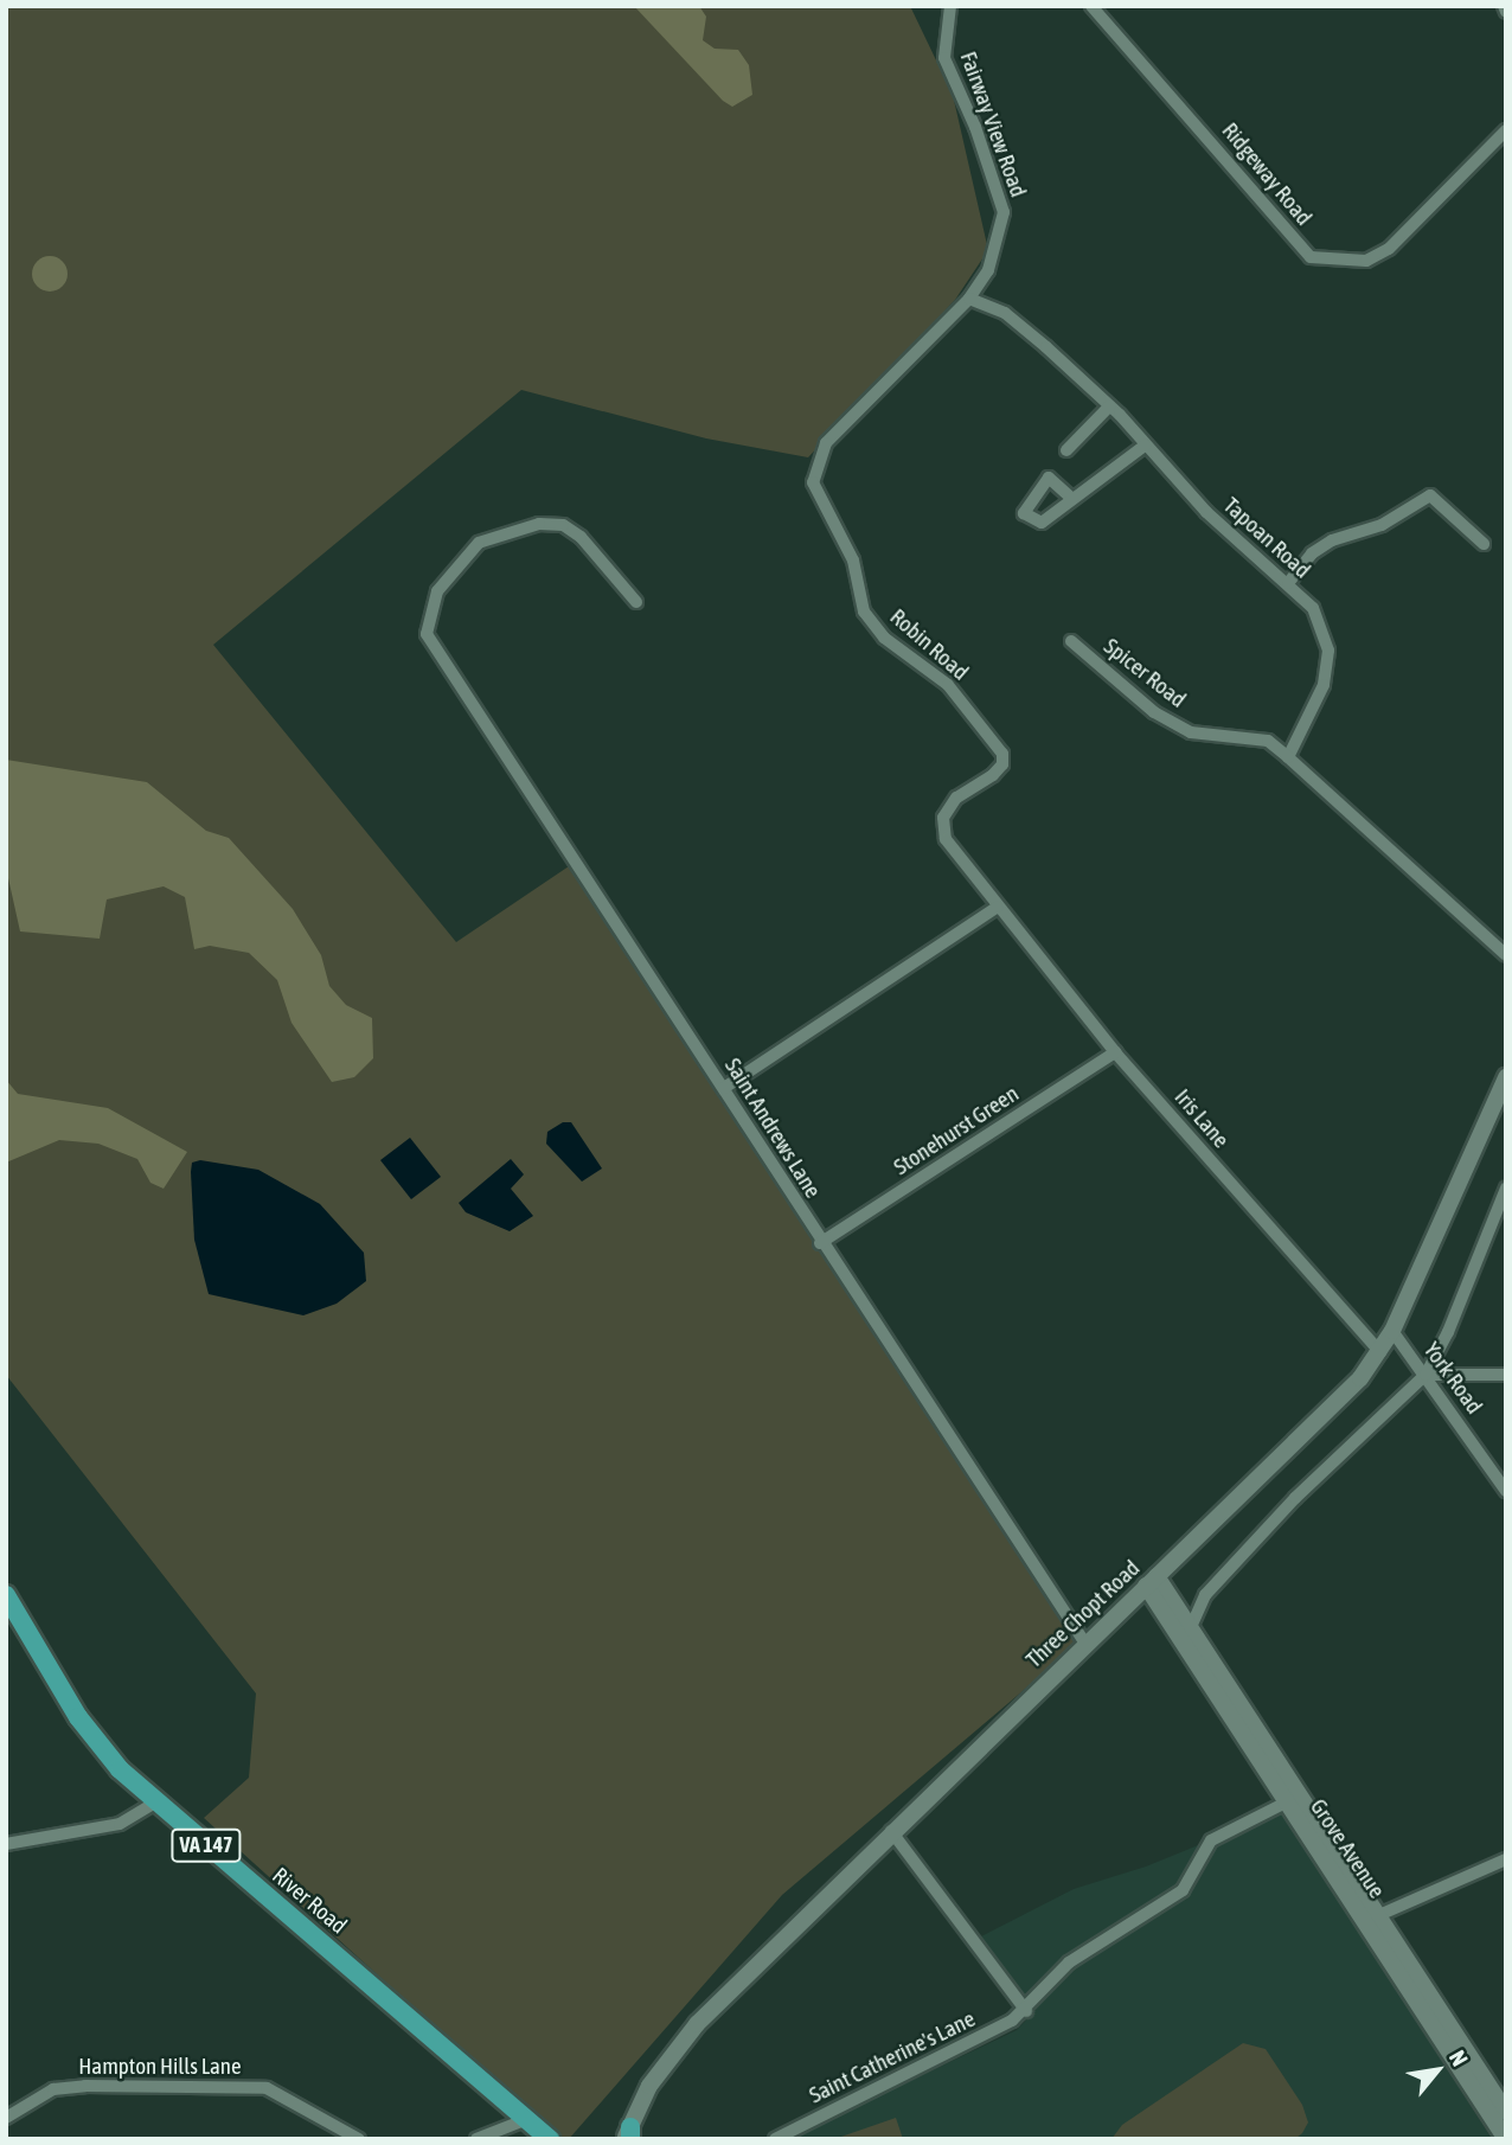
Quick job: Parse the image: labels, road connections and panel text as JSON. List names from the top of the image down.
{
  "streets": {
    "main road": [
      "Three Chopt Road",
      "VA 147",
      "Grove Avenue",
      "River Road"
    ],
    "street": [
      "Fairway View Road",
      "Ridgeway Road",
      "Tapoan Road",
      "Robin Road",
      "Spicer Road",
      "Iris Lane",
      "Saint Andrews Lane",
      "Stonehurst Green",
      "York Road",
      "Saint Catherine's Lane",
      "Hampton Hills Lane"
    ]
  },
  "crossings": [
    ["Fairway View Road", "Tapoan Road"],
    ["Fairway View Road", "Robin Road"],
    ["Tapoan Road", "Robin Road"],
    ["Tapoan Road", "Spicer Road"],
    ["Robin Road", "Iris Lane"],
    ["Iris Lane", "Stonehurst Green"],
    ["Iris Lane", "Three Chopt Road"],
    ["Saint Andrews Lane", "Stonehurst Green"],
    ["Saint Andrews Lane", "Three Chopt Road"],
    ["York Road", "Three Chopt Road"],
    ["Three Chopt Road", "Grove Avenue"],
    ["Grove Avenue", "Saint Catherine's Lane"]
  ],
  "north": "top right"
}
